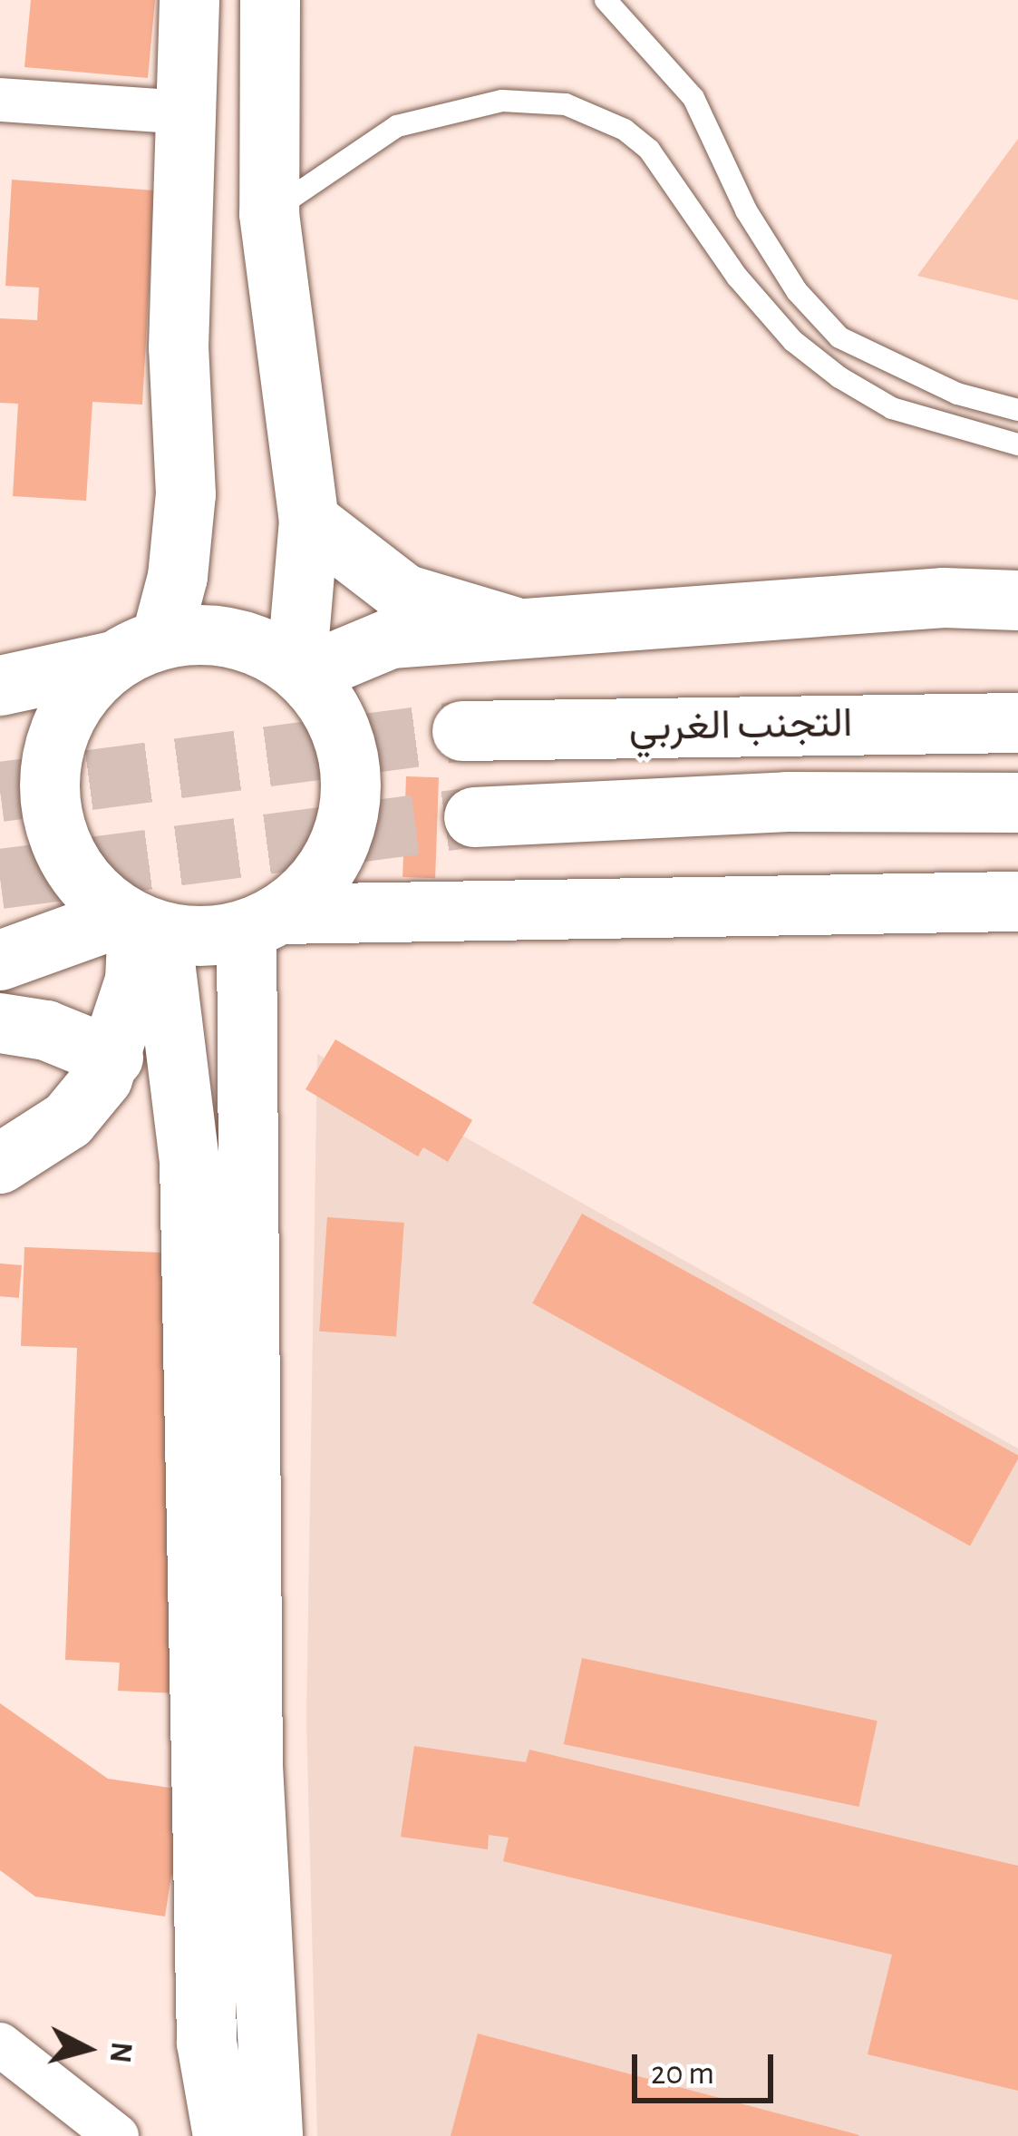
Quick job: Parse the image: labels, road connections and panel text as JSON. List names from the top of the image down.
{
  "streets": {
    "main road": ["التجنب الغربي"]
  },
  "scale_bar": "20 m",
  "north": "right"
}
